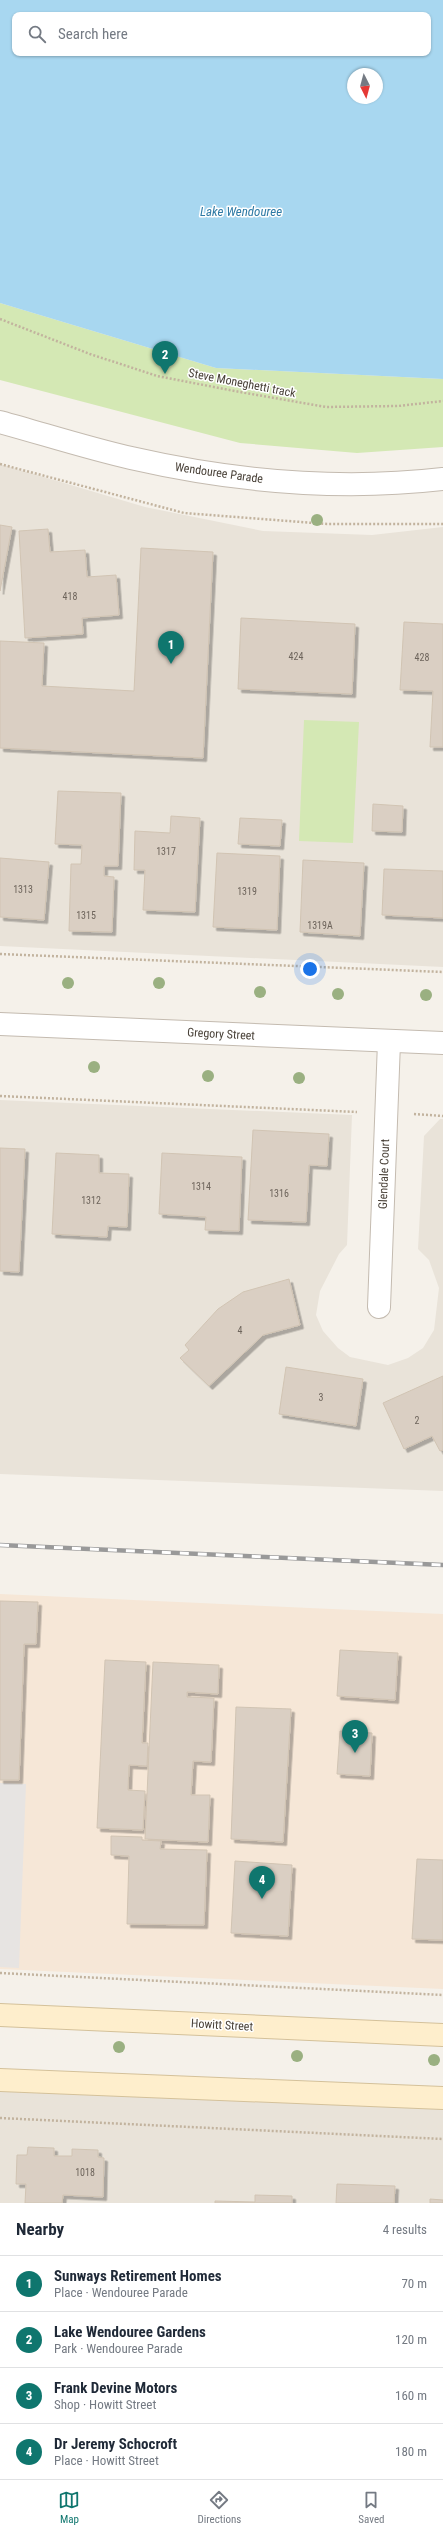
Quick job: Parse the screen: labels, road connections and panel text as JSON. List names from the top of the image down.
{
  "streets": {
    "main road": ["Howitt Street"],
    "street": ["Wendouree Parade", "Gregory Street", "Glendale Court"],
    "path": ["Steve Moneghetti track"]
  },
  "crossings": [
    ["Gregory Street", "Glendale Court"]
  ],
  "water": ["Lake Wendouree"],
  "house_numbers": [
    "418",
    "424",
    "428",
    "1317",
    "1313",
    "1319",
    "1315",
    "1319A",
    "1314",
    "1316",
    "1312",
    "4",
    "3",
    "2",
    "1018"
  ],
  "north": "bottom",
  "page": {
    "search": "Search here",
    "pins": [
      "2",
      "1",
      "3",
      "4"
    ],
    "heading": ["Nearby", "4 results"],
    "list": [
      {
        "mark": "1",
        "name": "Sunways Retirement Homes",
        "note": "Place · Wendouree Parade",
        "value": "70 m"
      },
      {
        "mark": "2",
        "name": "Lake Wendouree Gardens",
        "note": "Park · Wendouree Parade",
        "value": "120 m"
      },
      {
        "mark": "3",
        "name": "Frank Devine Motors",
        "note": "Shop · Howitt Street",
        "value": "160 m"
      },
      {
        "mark": "4",
        "name": "Dr Jeremy Schocroft",
        "note": "Place · Howitt Street",
        "value": "180 m"
      }
    ],
    "nav": ["Map", "Directions", "Saved"]
  }
}
